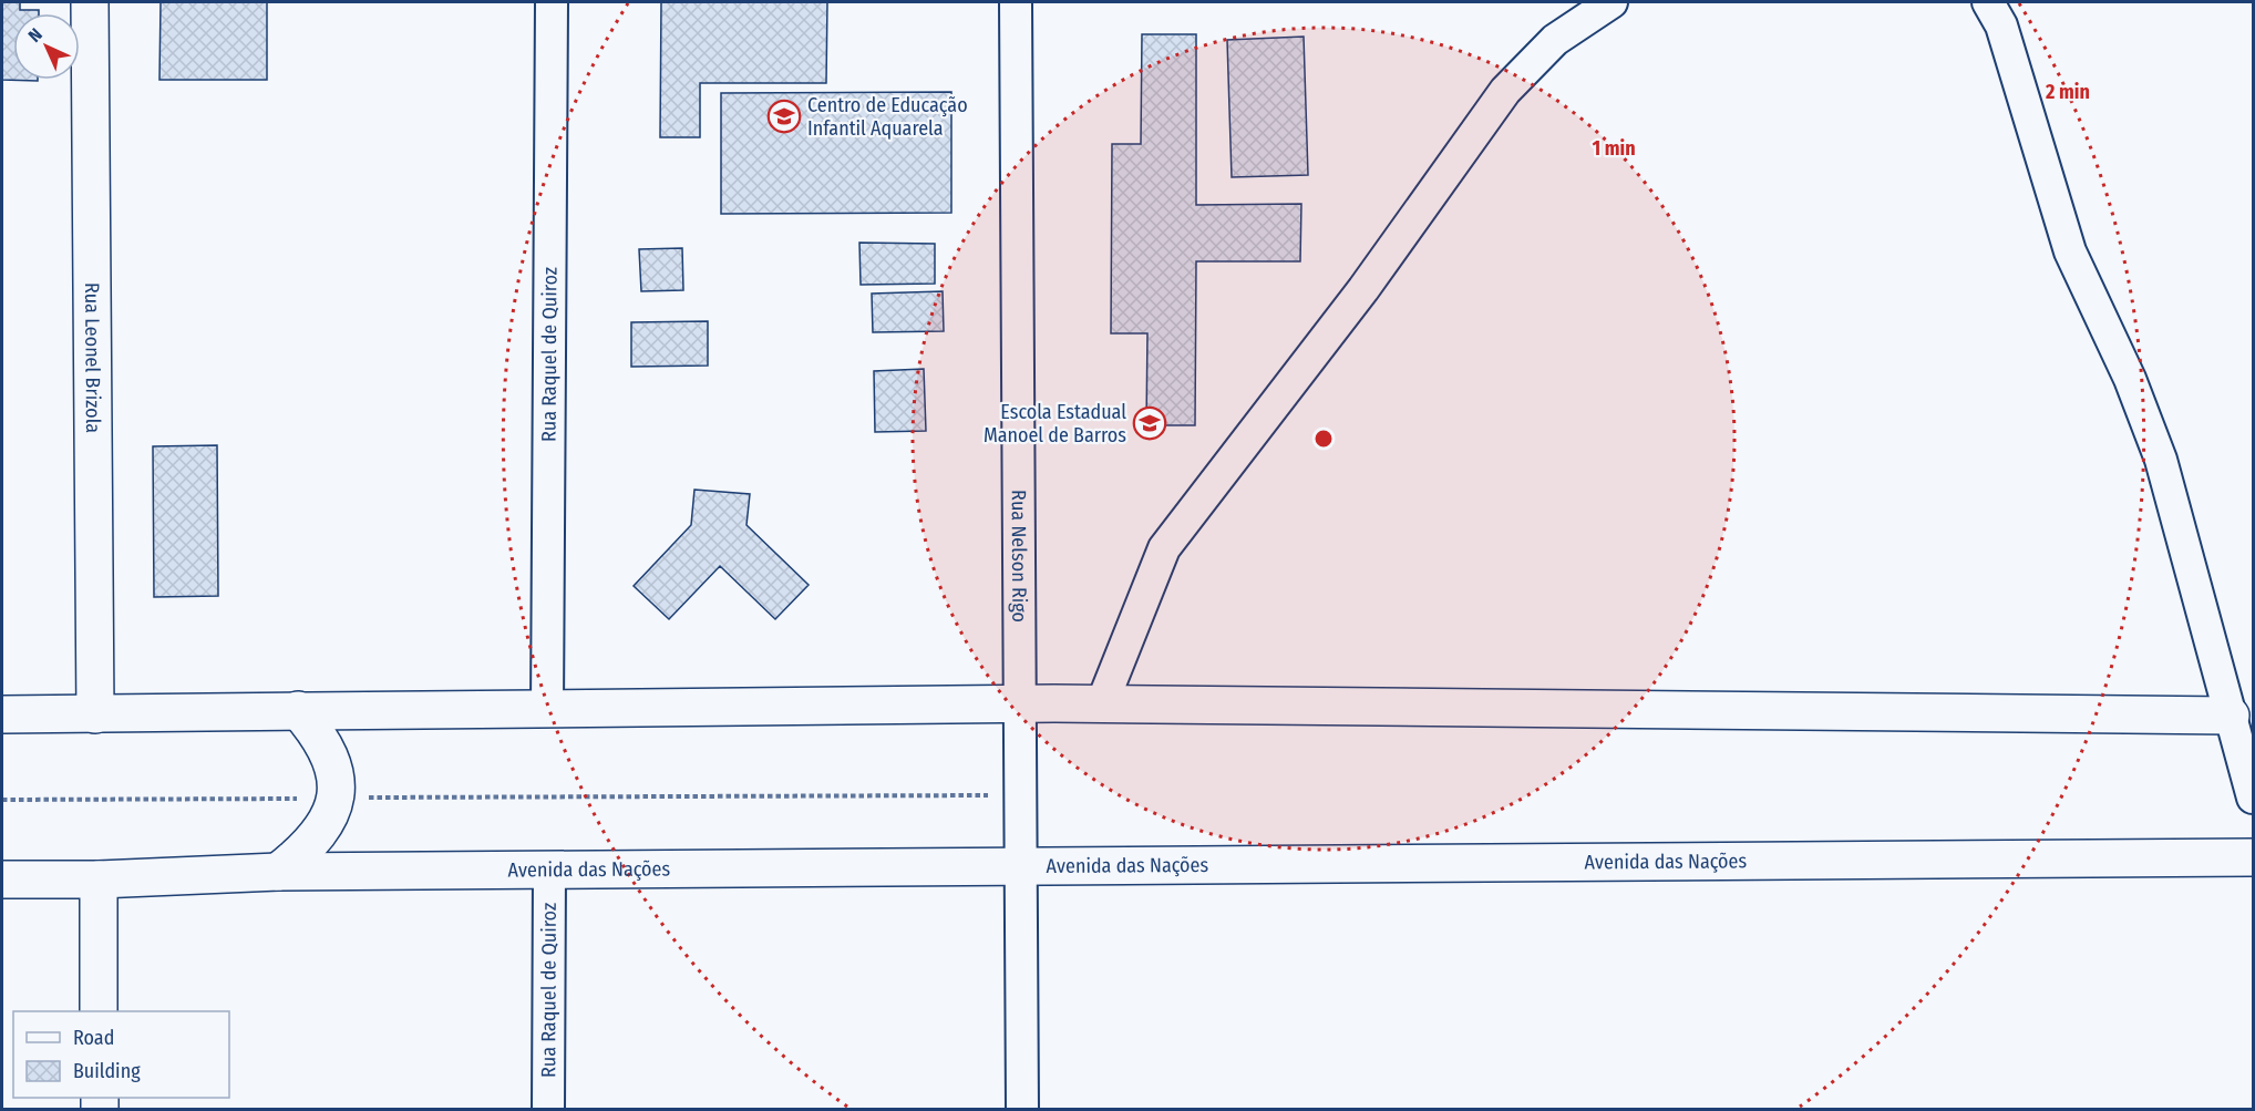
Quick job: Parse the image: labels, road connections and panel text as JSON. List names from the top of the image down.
{
  "streets": {
    "main road": ["Rua Leonel Brizola", "Avenida das Nações"],
    "street": ["Rua Raquel de Quiroz", "Rua Nelson Rigo"]
  },
  "crossings": [
    ["Rua Raquel de Quiroz", "Avenida das Nações"],
    ["Rua Nelson Rigo", "Avenida das Nações"]
  ],
  "places": {
    "school or university": ["Centro de Educação Infantil Aquarela", "Escola Estadual Manoel de Barros"]
  },
  "legend": ["Road", "Building"],
  "north": "top left",
  "rings": ["2 min", "1 min"]
}
